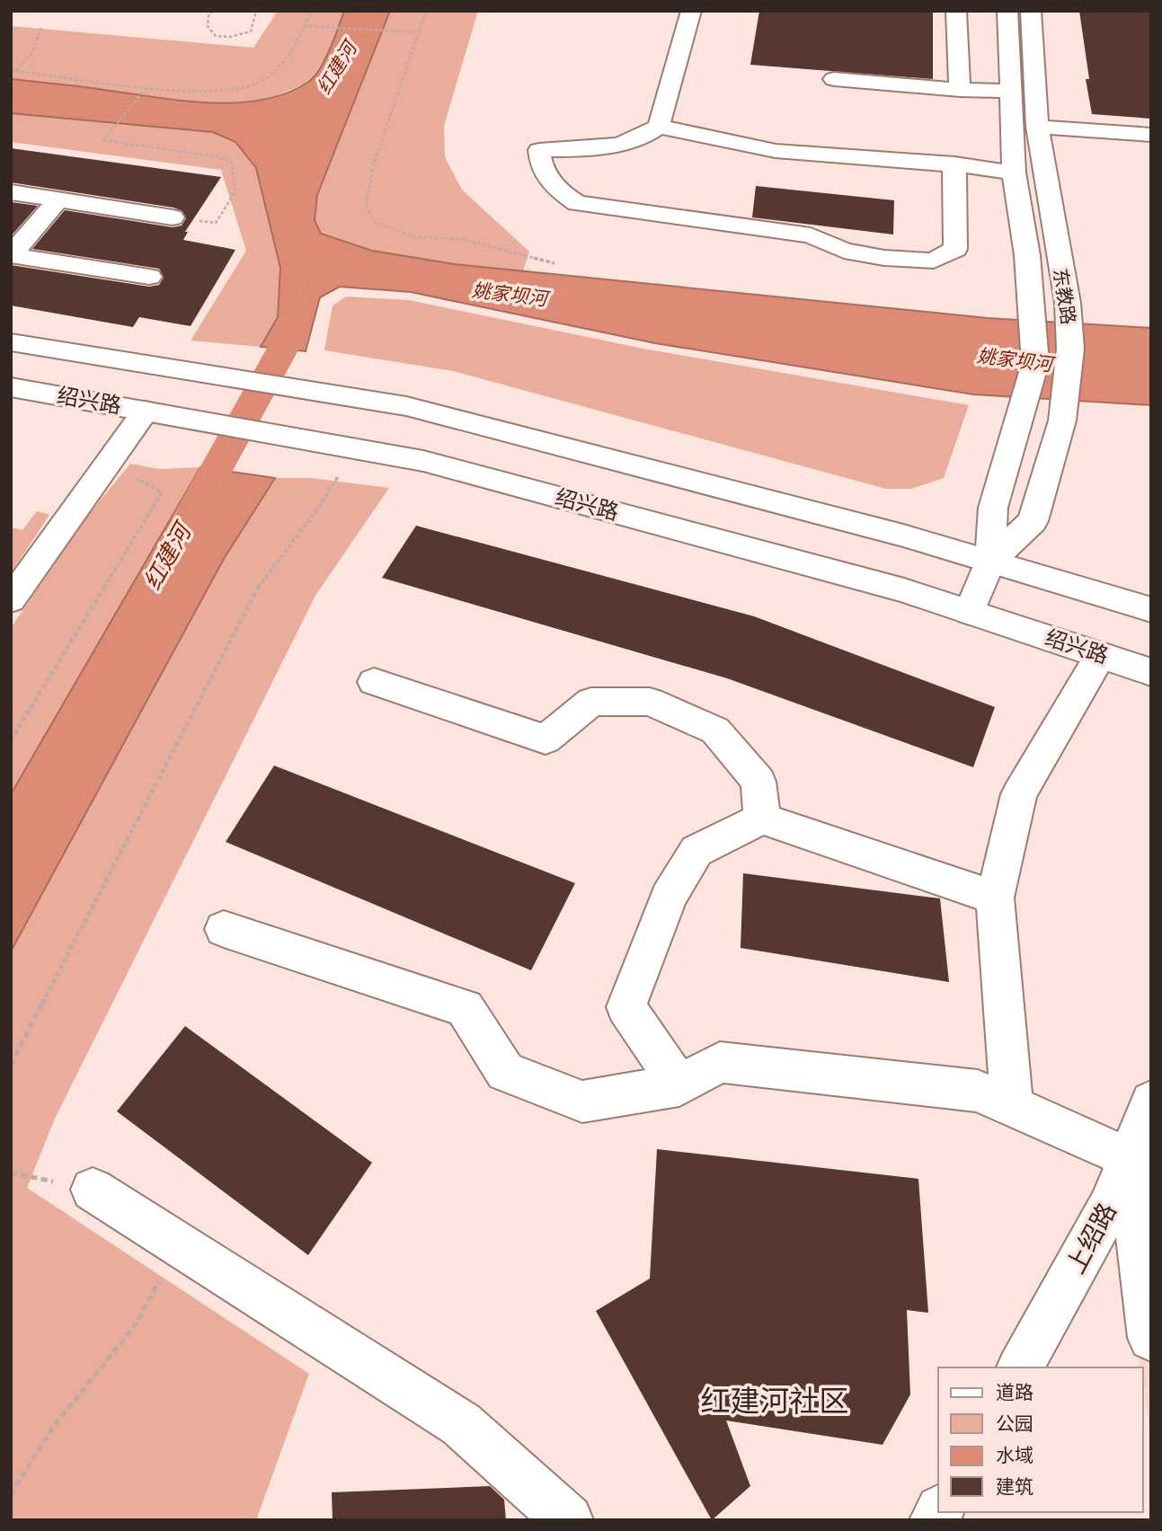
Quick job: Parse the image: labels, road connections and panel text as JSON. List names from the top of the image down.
{
  "streets": {
    "street": ["东教路", "绍兴路", "上绍路"]
  },
  "crossings": [
    ["东教路", "绍兴路"]
  ],
  "districts": ["红建河社区"],
  "water": ["红建河", "姚家坝河"],
  "legend": [
    "道路",
    "公园",
    "水域",
    "建筑"
  ]
}
